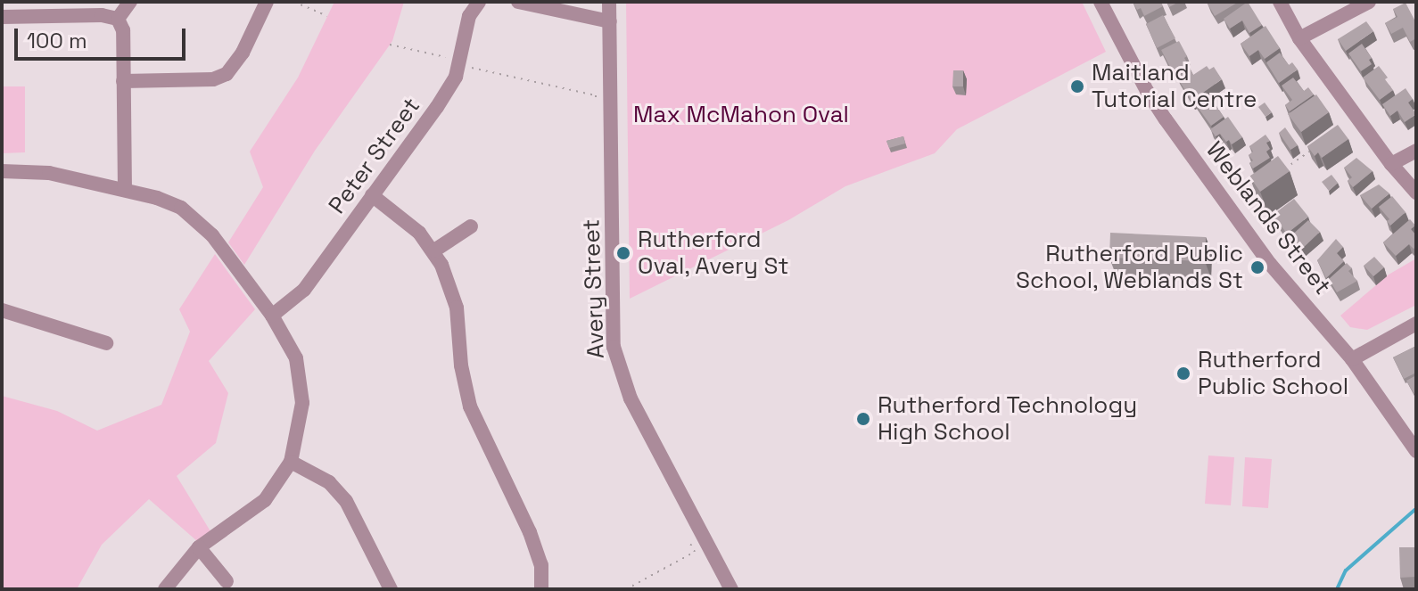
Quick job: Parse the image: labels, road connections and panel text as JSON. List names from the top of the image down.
{
  "streets": {
    "street": ["Peter Street", "Weblands Street", "Avery Street"]
  },
  "parks": ["Max McMahon Oval"],
  "places": [
    "Maitland Tutorial Centre",
    "Rutherford Oval, Avery St",
    "Rutherford Public School, Weblands St",
    "Rutherford Public School",
    "Rutherford Technology High School"
  ],
  "scale_bar": "100 m"
}
